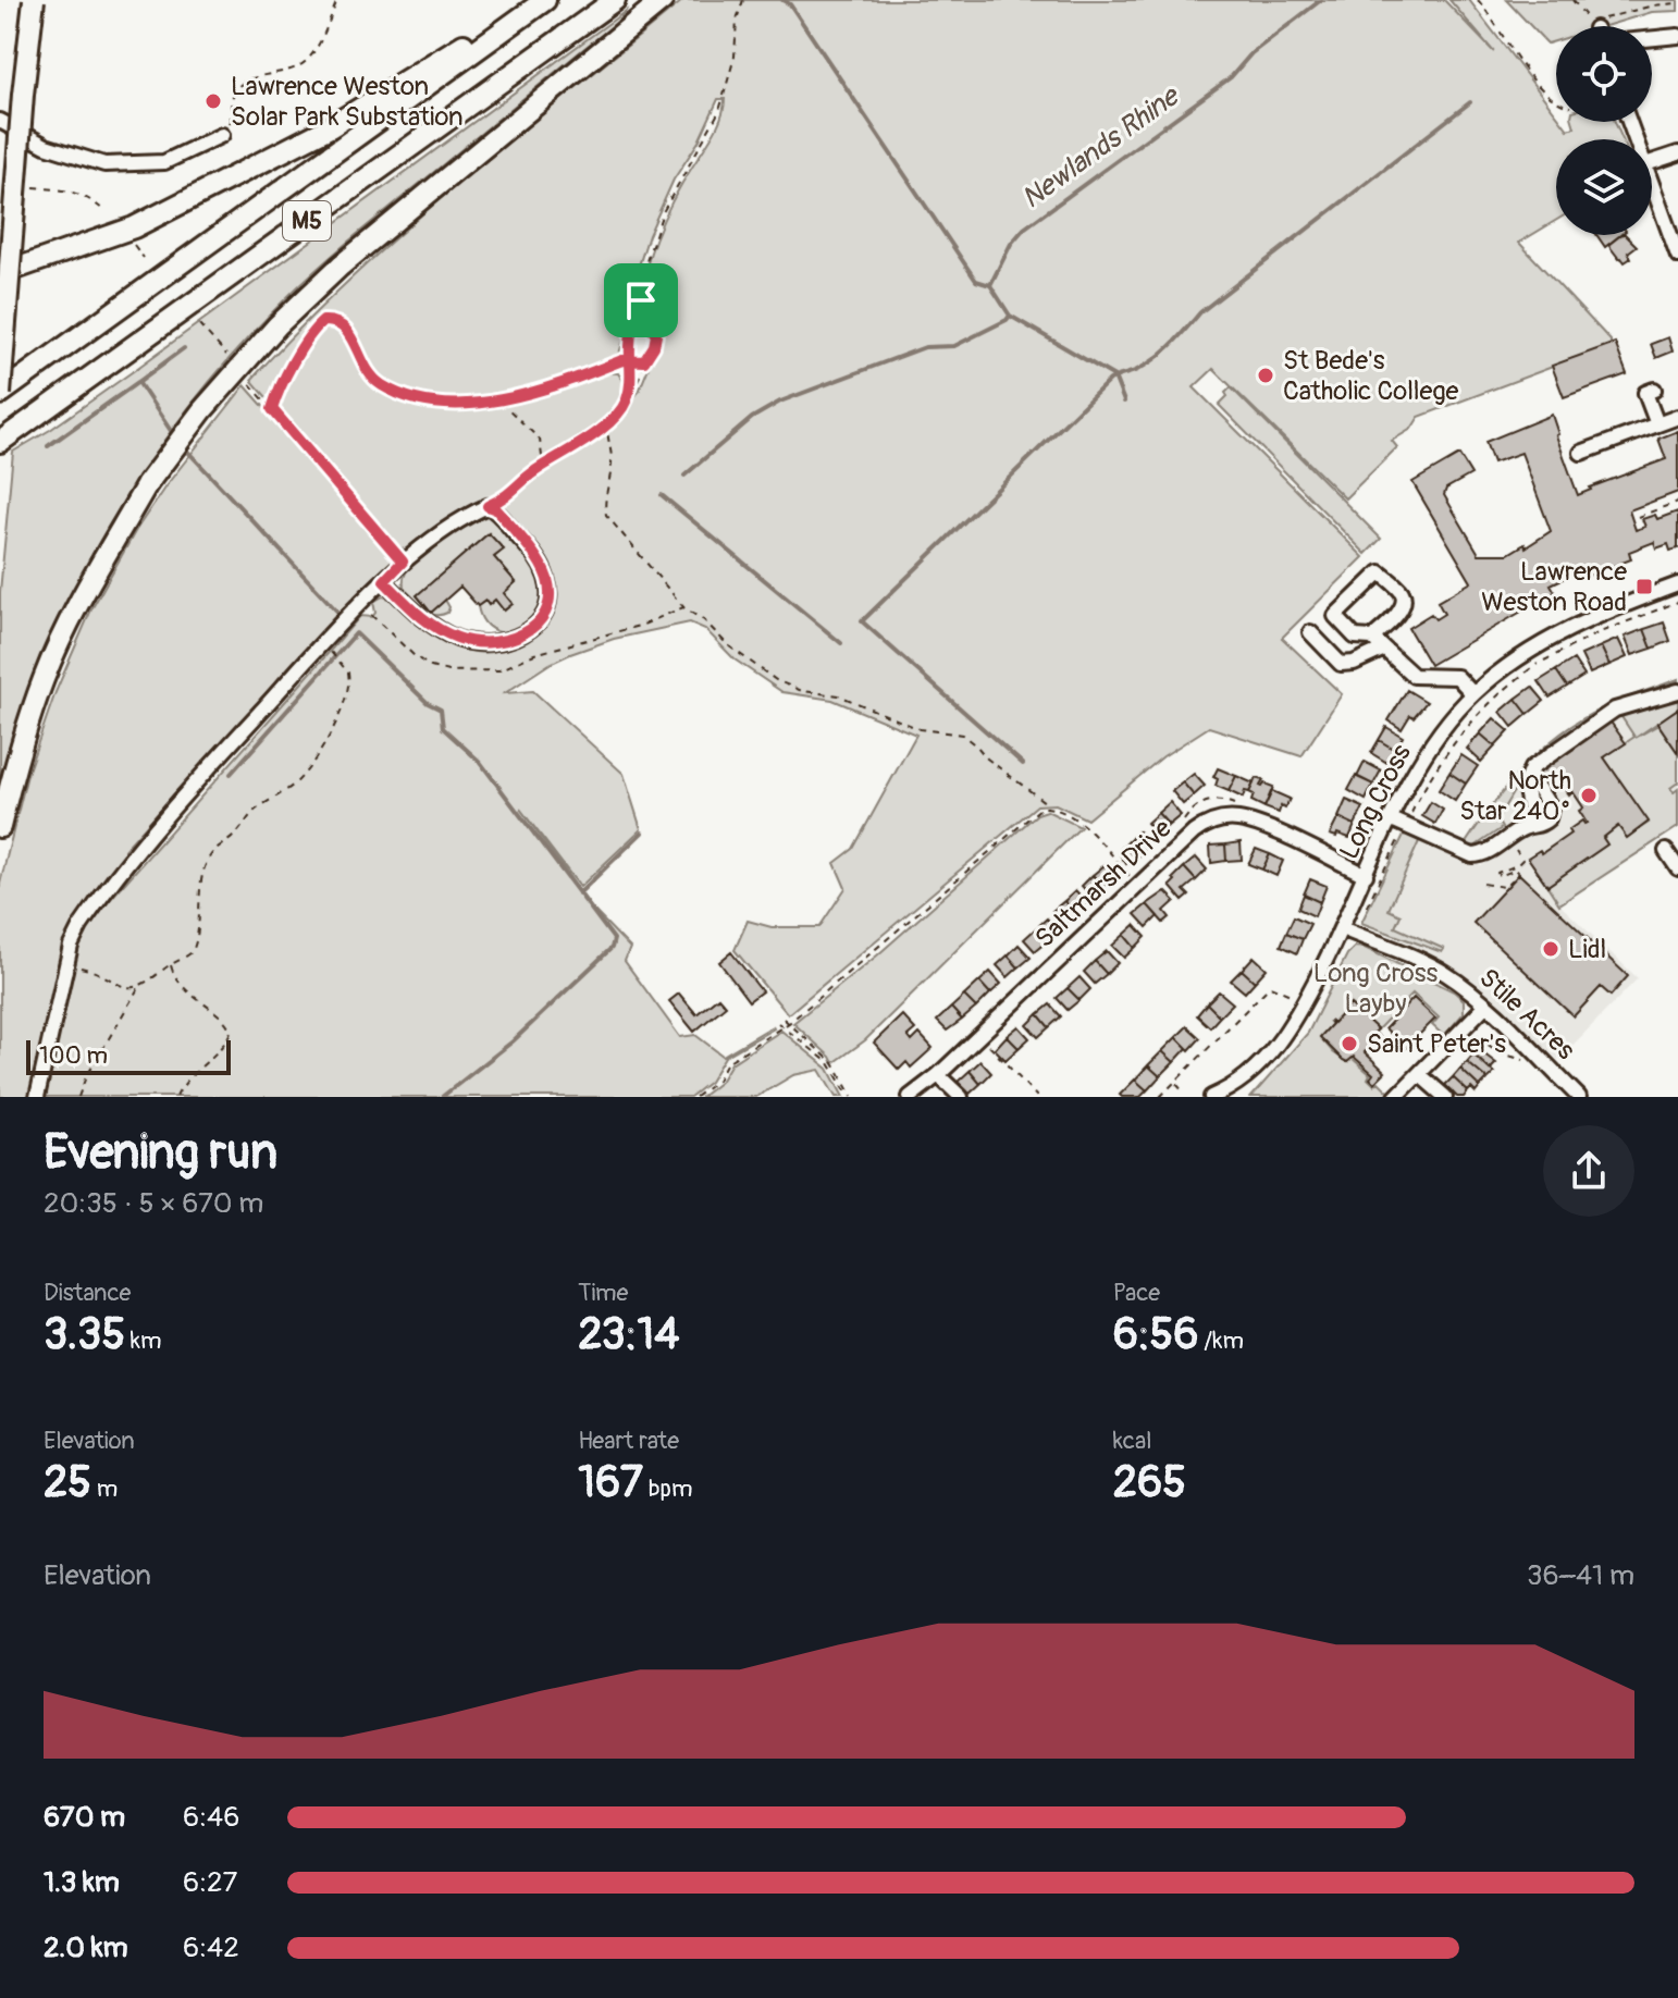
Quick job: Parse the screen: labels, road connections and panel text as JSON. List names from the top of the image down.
{
  "streets": {
    "highway": ["M5"],
    "street": ["Long Cross", "Saltmarsh Drive", "Stile Acres"]
  },
  "crossings": [
    ["Long Cross", "Saltmarsh Drive"],
    ["Long Cross", "Stile Acres"]
  ],
  "water": ["Newlands Rhine"],
  "parks": ["Long Cross Layby"],
  "places": {
    "other": [
      "Lawrence Weston Solar Park Substation",
      "St Bede's Catholic College",
      "North Star 240°",
      "Lidl",
      "Saint Peter's"
    ],
    "transit": ["Lawrence Weston Road"]
  },
  "scale_bar": "100 m",
  "page": {
    "scale": "100 m",
    "heading": ["Evening run", "20:35 · 5 × 670 m"],
    "stats": [
      ["Distance", "3.35 km"],
      ["Time", "23:14"],
      ["Pace", "6:56 /km"],
      ["Elevation", "25 m"],
      ["Heart rate", "167 bpm"],
      ["kcal", "265"]
    ],
    "chart": ["Elevation", "36–41 m"],
    "list": [
      {
        "name": "670 m",
        "note": "6:46"
      },
      {
        "name": "1.3 km",
        "note": "6:27"
      },
      {
        "name": "2.0 km",
        "note": "6:42"
      }
    ]
  }
}
